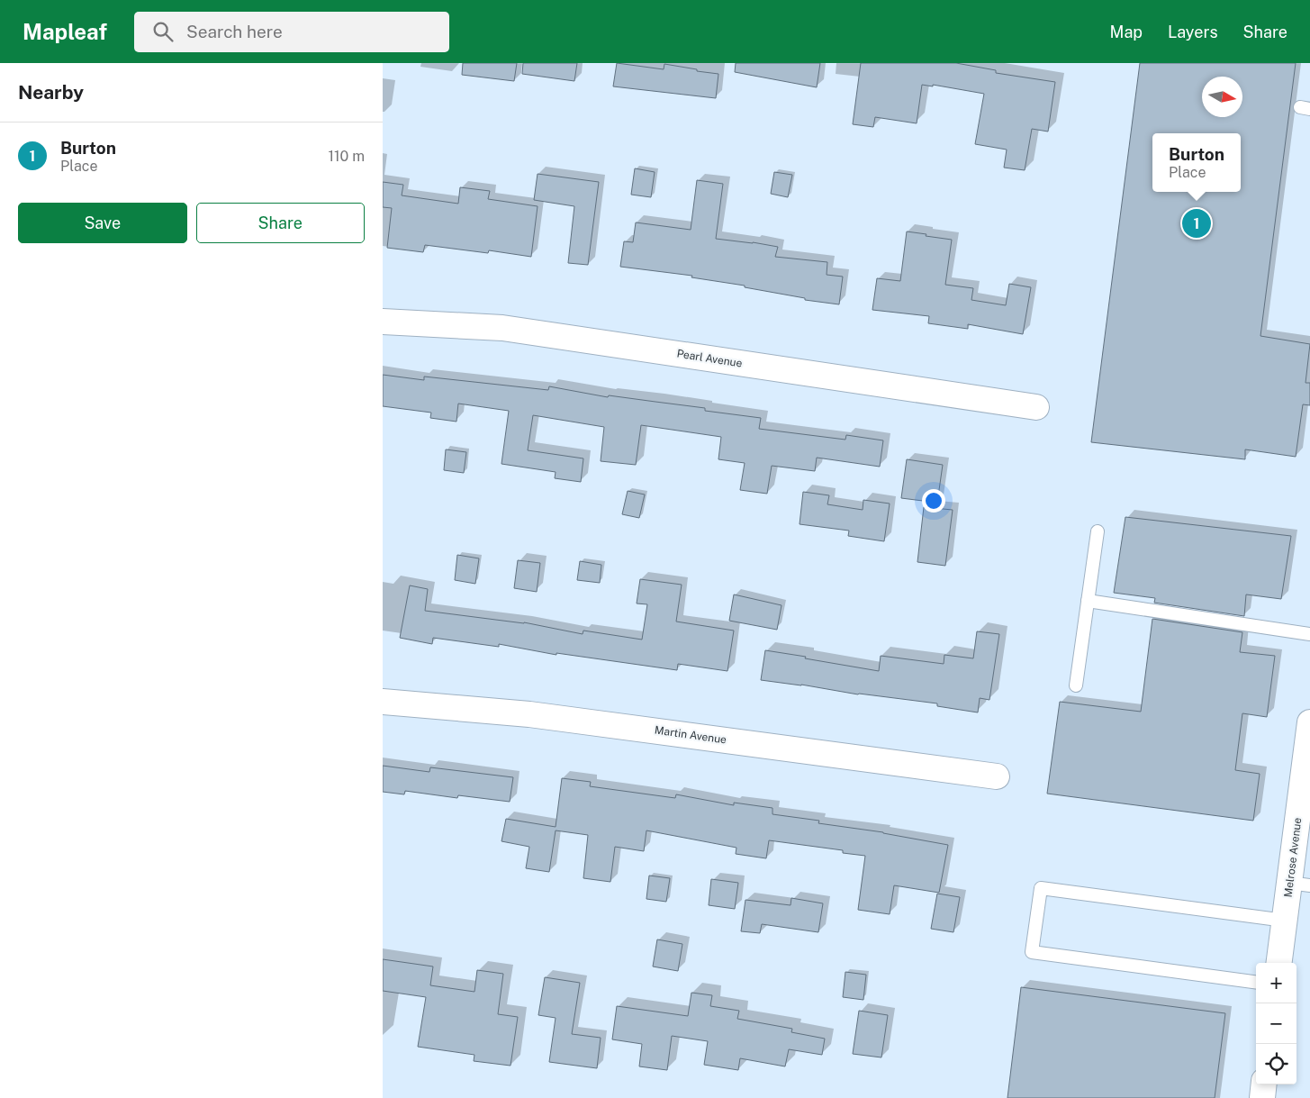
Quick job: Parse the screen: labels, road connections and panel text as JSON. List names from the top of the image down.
{
  "streets": {
    "street": ["Pearl Avenue", "Martin Avenue", "Melrose Avenue"]
  },
  "north": "right",
  "page": {
    "header": "Mapleaf",
    "search": "Search here",
    "nav": ["Map", "Layers", "Share"],
    "heading": "Nearby",
    "list": [
      {
        "mark": "1",
        "name": "Burton",
        "note": "Place",
        "value": "110 m"
      }
    ],
    "popup": ["Burton", "Place"],
    "buttons": ["Save", "Share"],
    "pins": "1",
    "map_buttons": ["+", "−"]
  }
}
